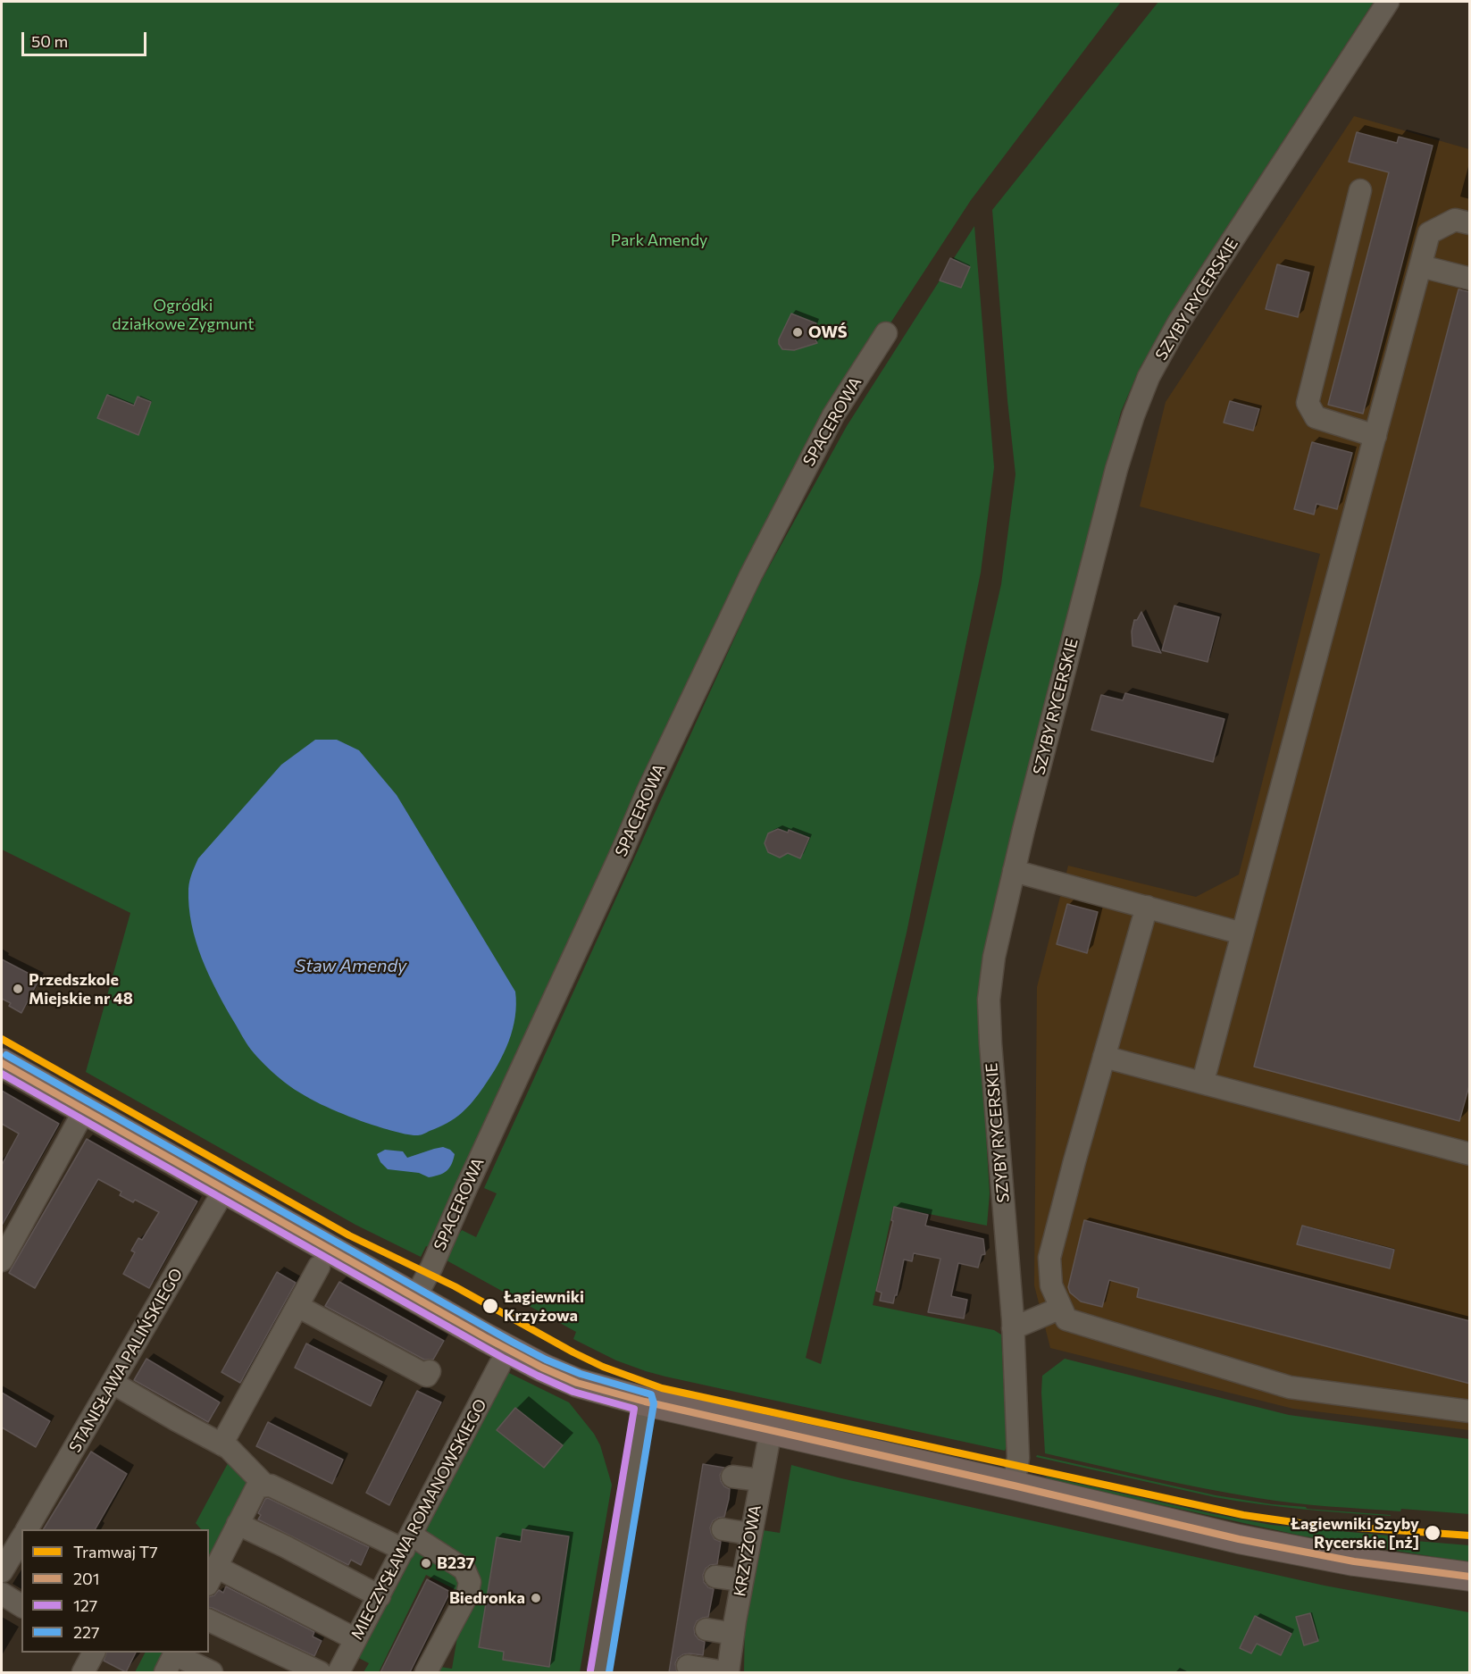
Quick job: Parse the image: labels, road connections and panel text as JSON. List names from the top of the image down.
{
  "streets": {
    "street": [
      "SZYBY RYCERSKIE",
      "SPACEROWA",
      "STANISŁAWA PALIŃSKIEGO",
      "MIECZYSŁAWA ROMANOWSKIEGO",
      "KRZYŻOWA"
    ]
  },
  "water": ["Staw Amendy"],
  "parks": ["Park Amendy", "Ogródki działkowe Zygmunt"],
  "places": [
    "OWŚ",
    "Przedszkole Miejskie nr 48",
    "Łagiewniki Krzyżowa",
    "Łagiewniki Szyby Rycerskie [nż]",
    "B237",
    "Biedronka"
  ],
  "lines": [
    "tram line T7",
    "transit line 227",
    "transit line 201",
    "transit line 127"
  ],
  "legend": [
    "Tramwaj T7",
    "201",
    "127",
    "227"
  ],
  "scale_bar": "50 m"
}
